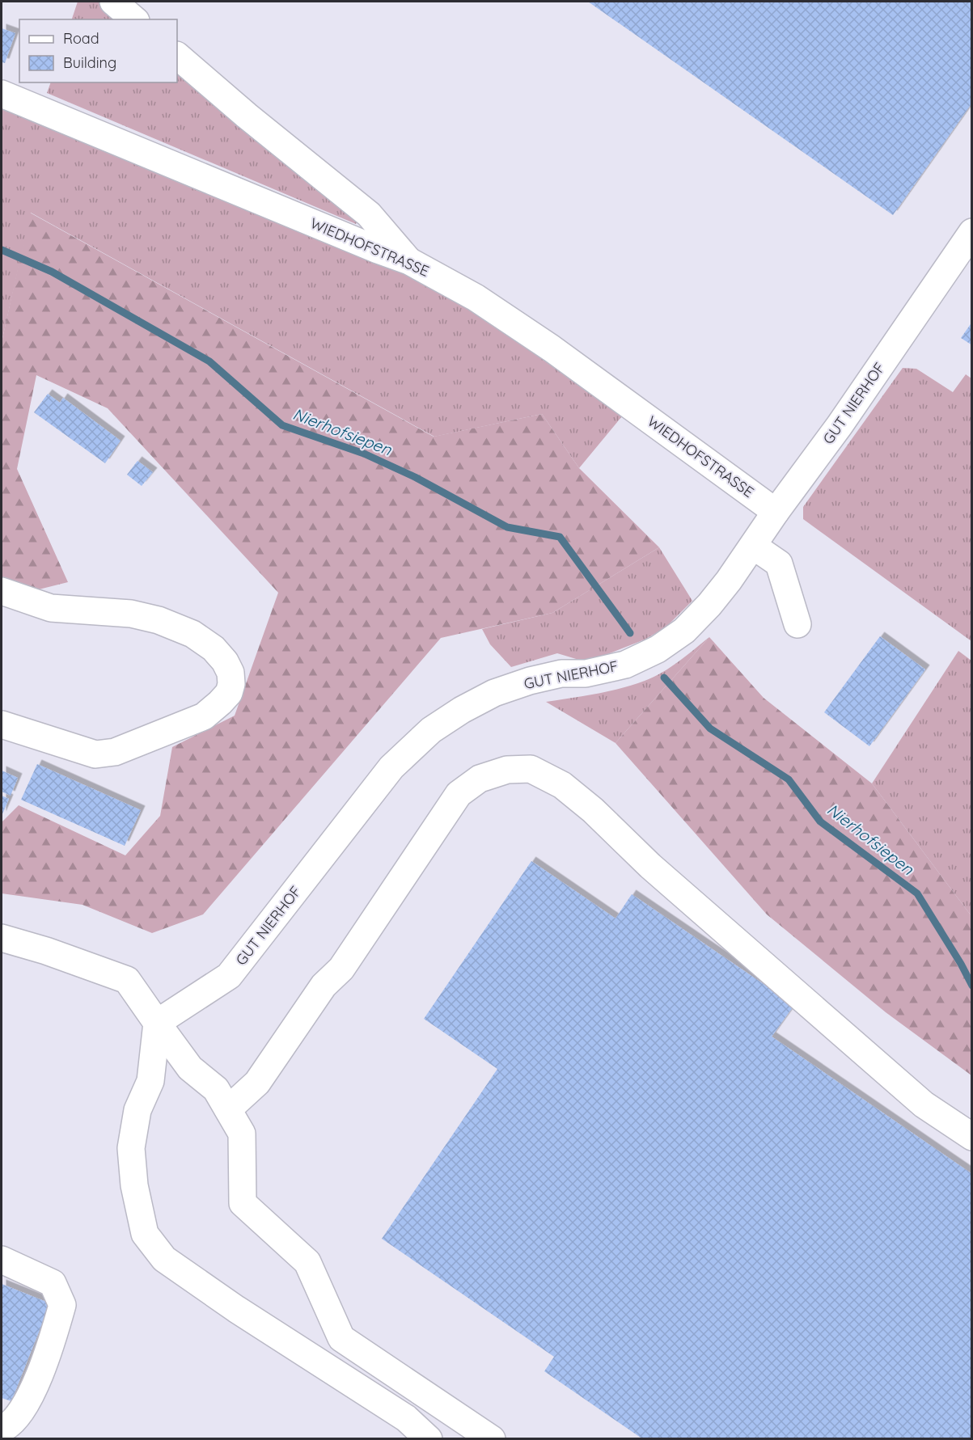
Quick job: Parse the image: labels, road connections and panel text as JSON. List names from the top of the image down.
{
  "streets": {
    "street": ["WIEDHOFSTRASSE", "GUT NIERHOF"]
  },
  "crossings": [
    ["WIEDHOFSTRASSE", "GUT NIERHOF"]
  ],
  "water": ["Nierhofsiepen"],
  "legend": ["Road", "Building"]
}
